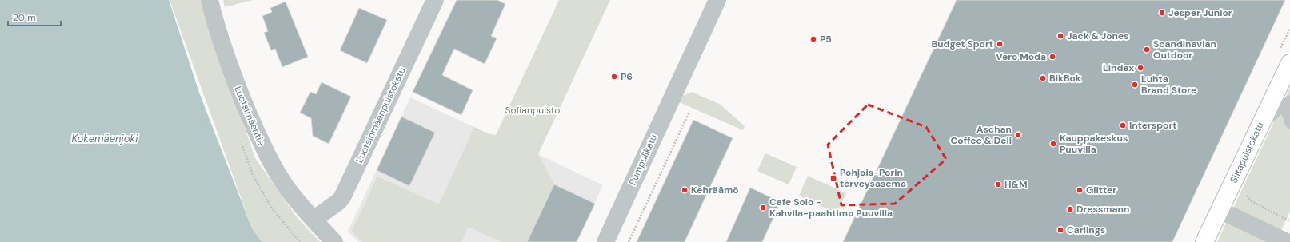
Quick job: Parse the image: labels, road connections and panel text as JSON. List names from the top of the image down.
{
  "streets": {
    "main road": ["Siltapuistokatu"],
    "street": ["Luotsinmäenpuistokatu", "Luotsimäentie", "Pumpulikatu"]
  },
  "crossings": [
    ["Luotsinmäenpuistokatu", "Luotsimäentie"]
  ],
  "water": ["Kokemäenjoki"],
  "parks": ["Sofianpuisto"],
  "places": {
    "other": [
      "Jesper Junior",
      "Jack & Jones",
      "P5",
      "Budget Sport",
      "Scandinavian Outdoor",
      "Vero Moda",
      "Lindex",
      "P6",
      "BikBok",
      "Luhta Brand Store",
      "Intersport",
      "Aschan Coffee & Deli",
      "Kauppakeskus Puuvilla",
      "H&M",
      "Kehräämö",
      "Glitter",
      "Cafe Solo - Kahvila-paahtimo Puuvilla",
      "Dressmann",
      "Carlings"
    ],
    "transit": ["Pohjois-Porin terveysasema"]
  },
  "scale_bar": "20 m"
}
